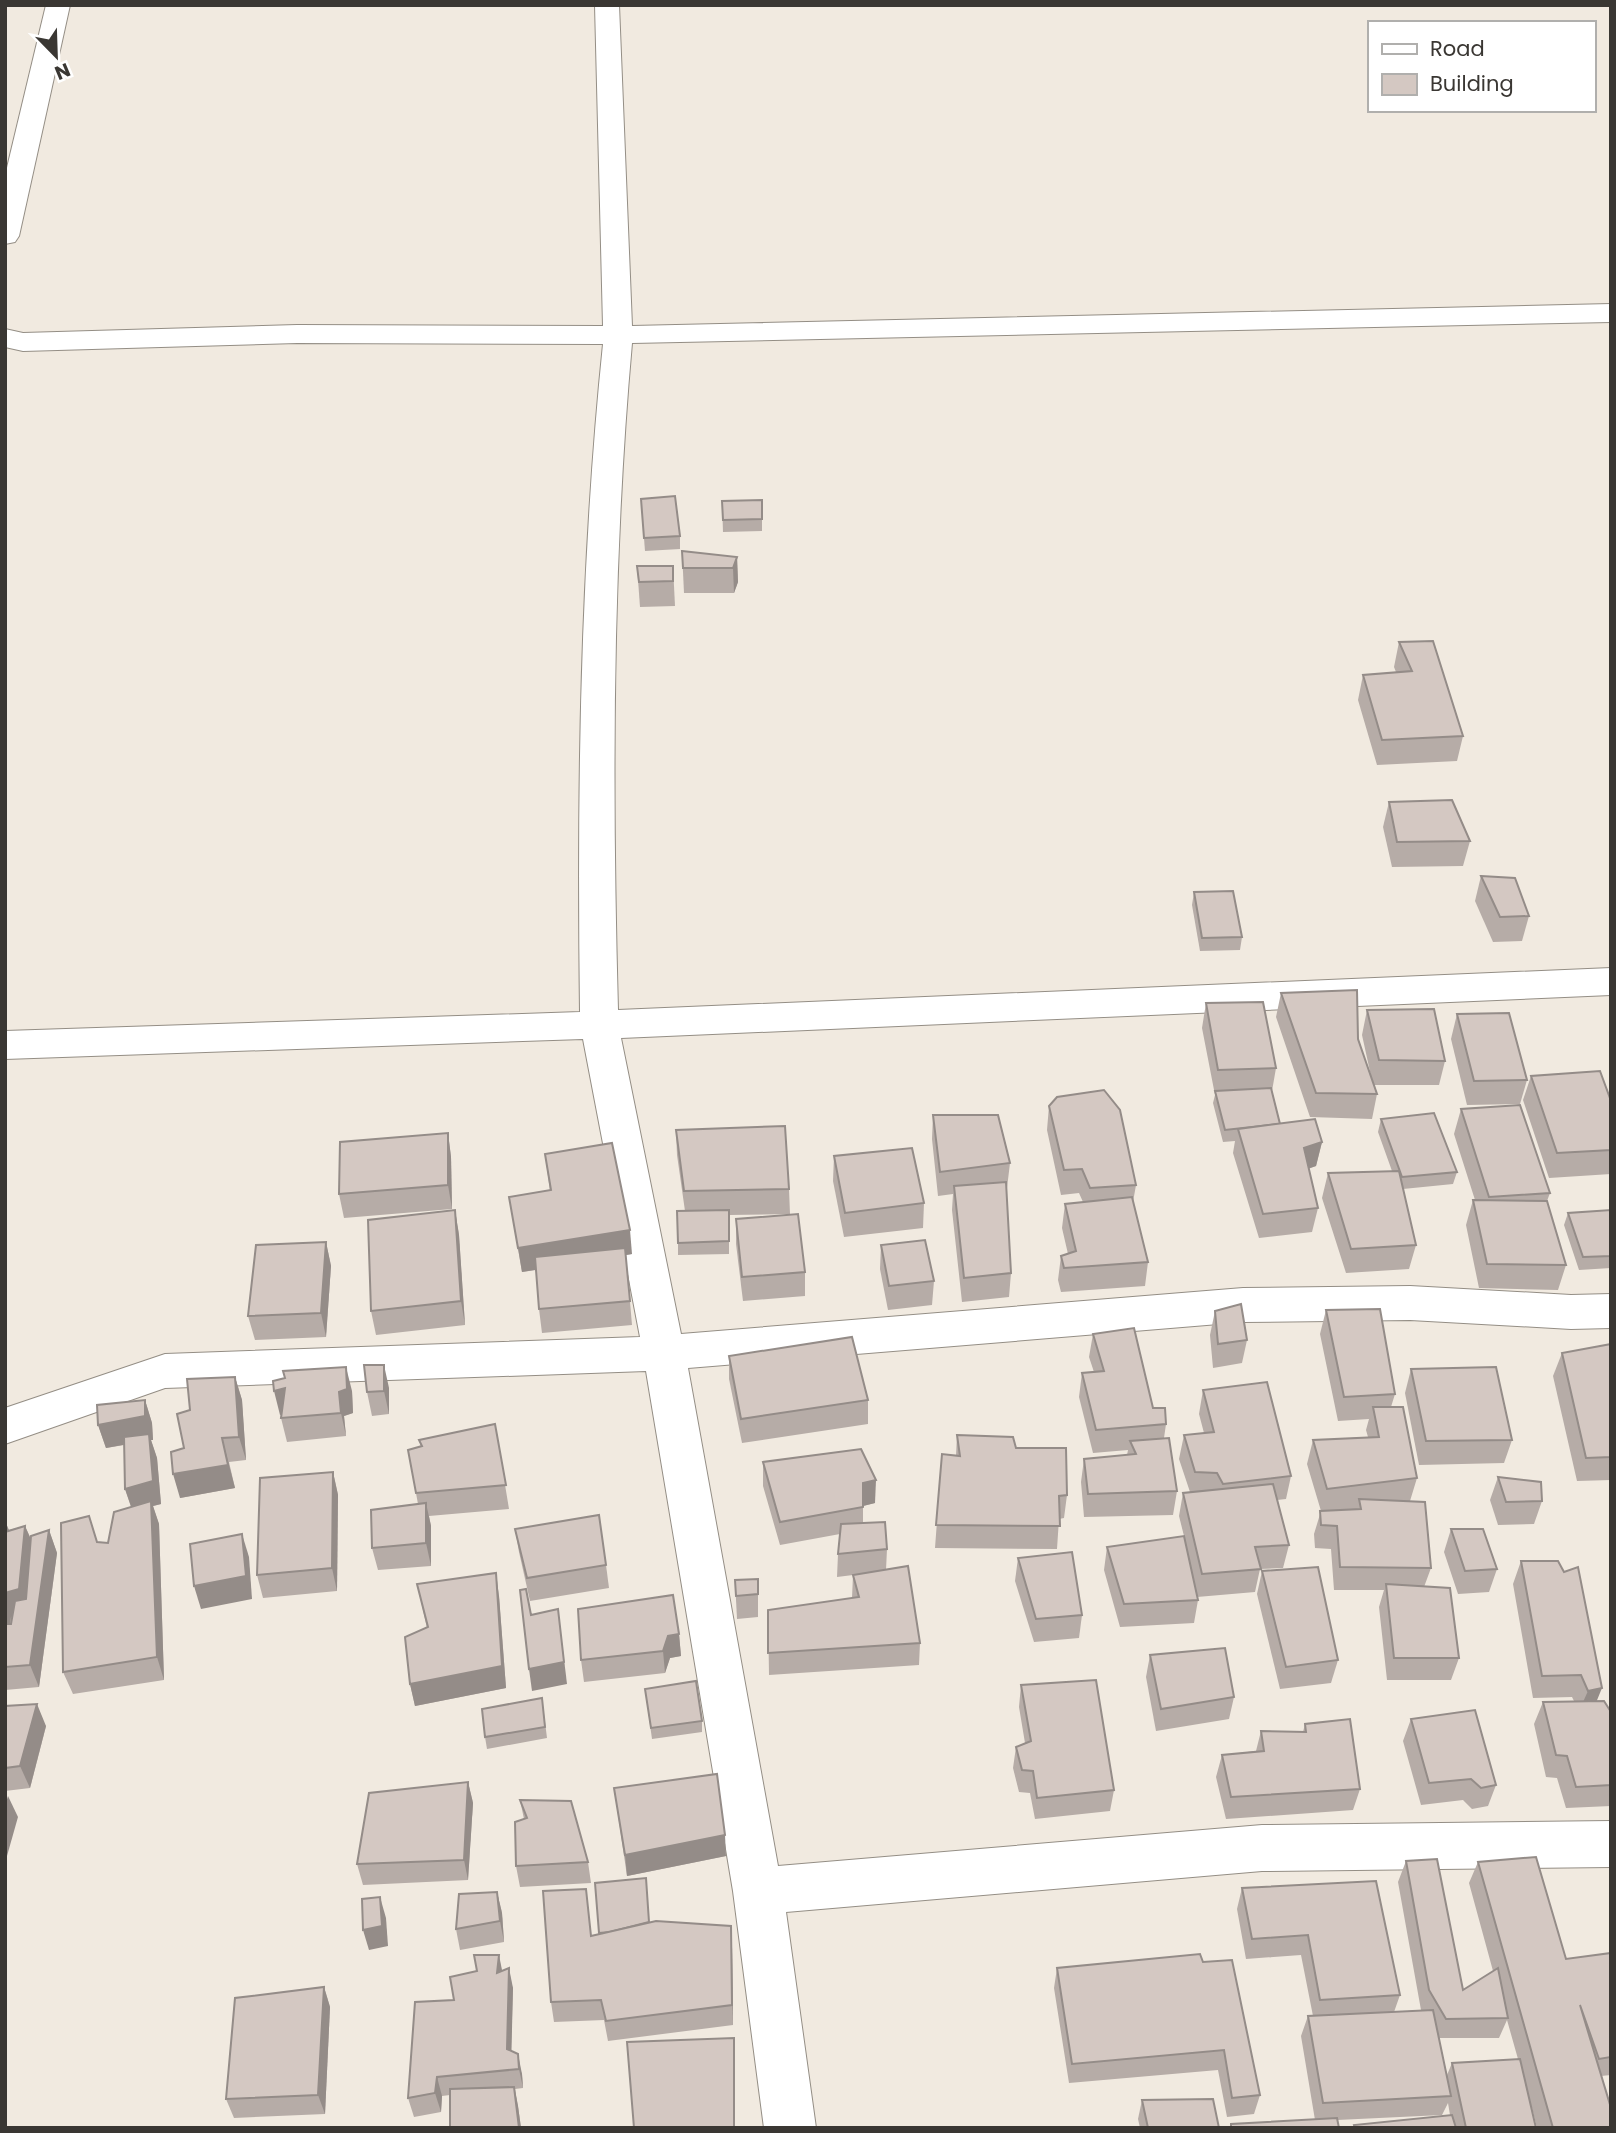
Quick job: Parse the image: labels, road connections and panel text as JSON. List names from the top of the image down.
{
  "legend": ["Road", "Building"],
  "north": "bottom right"
}
